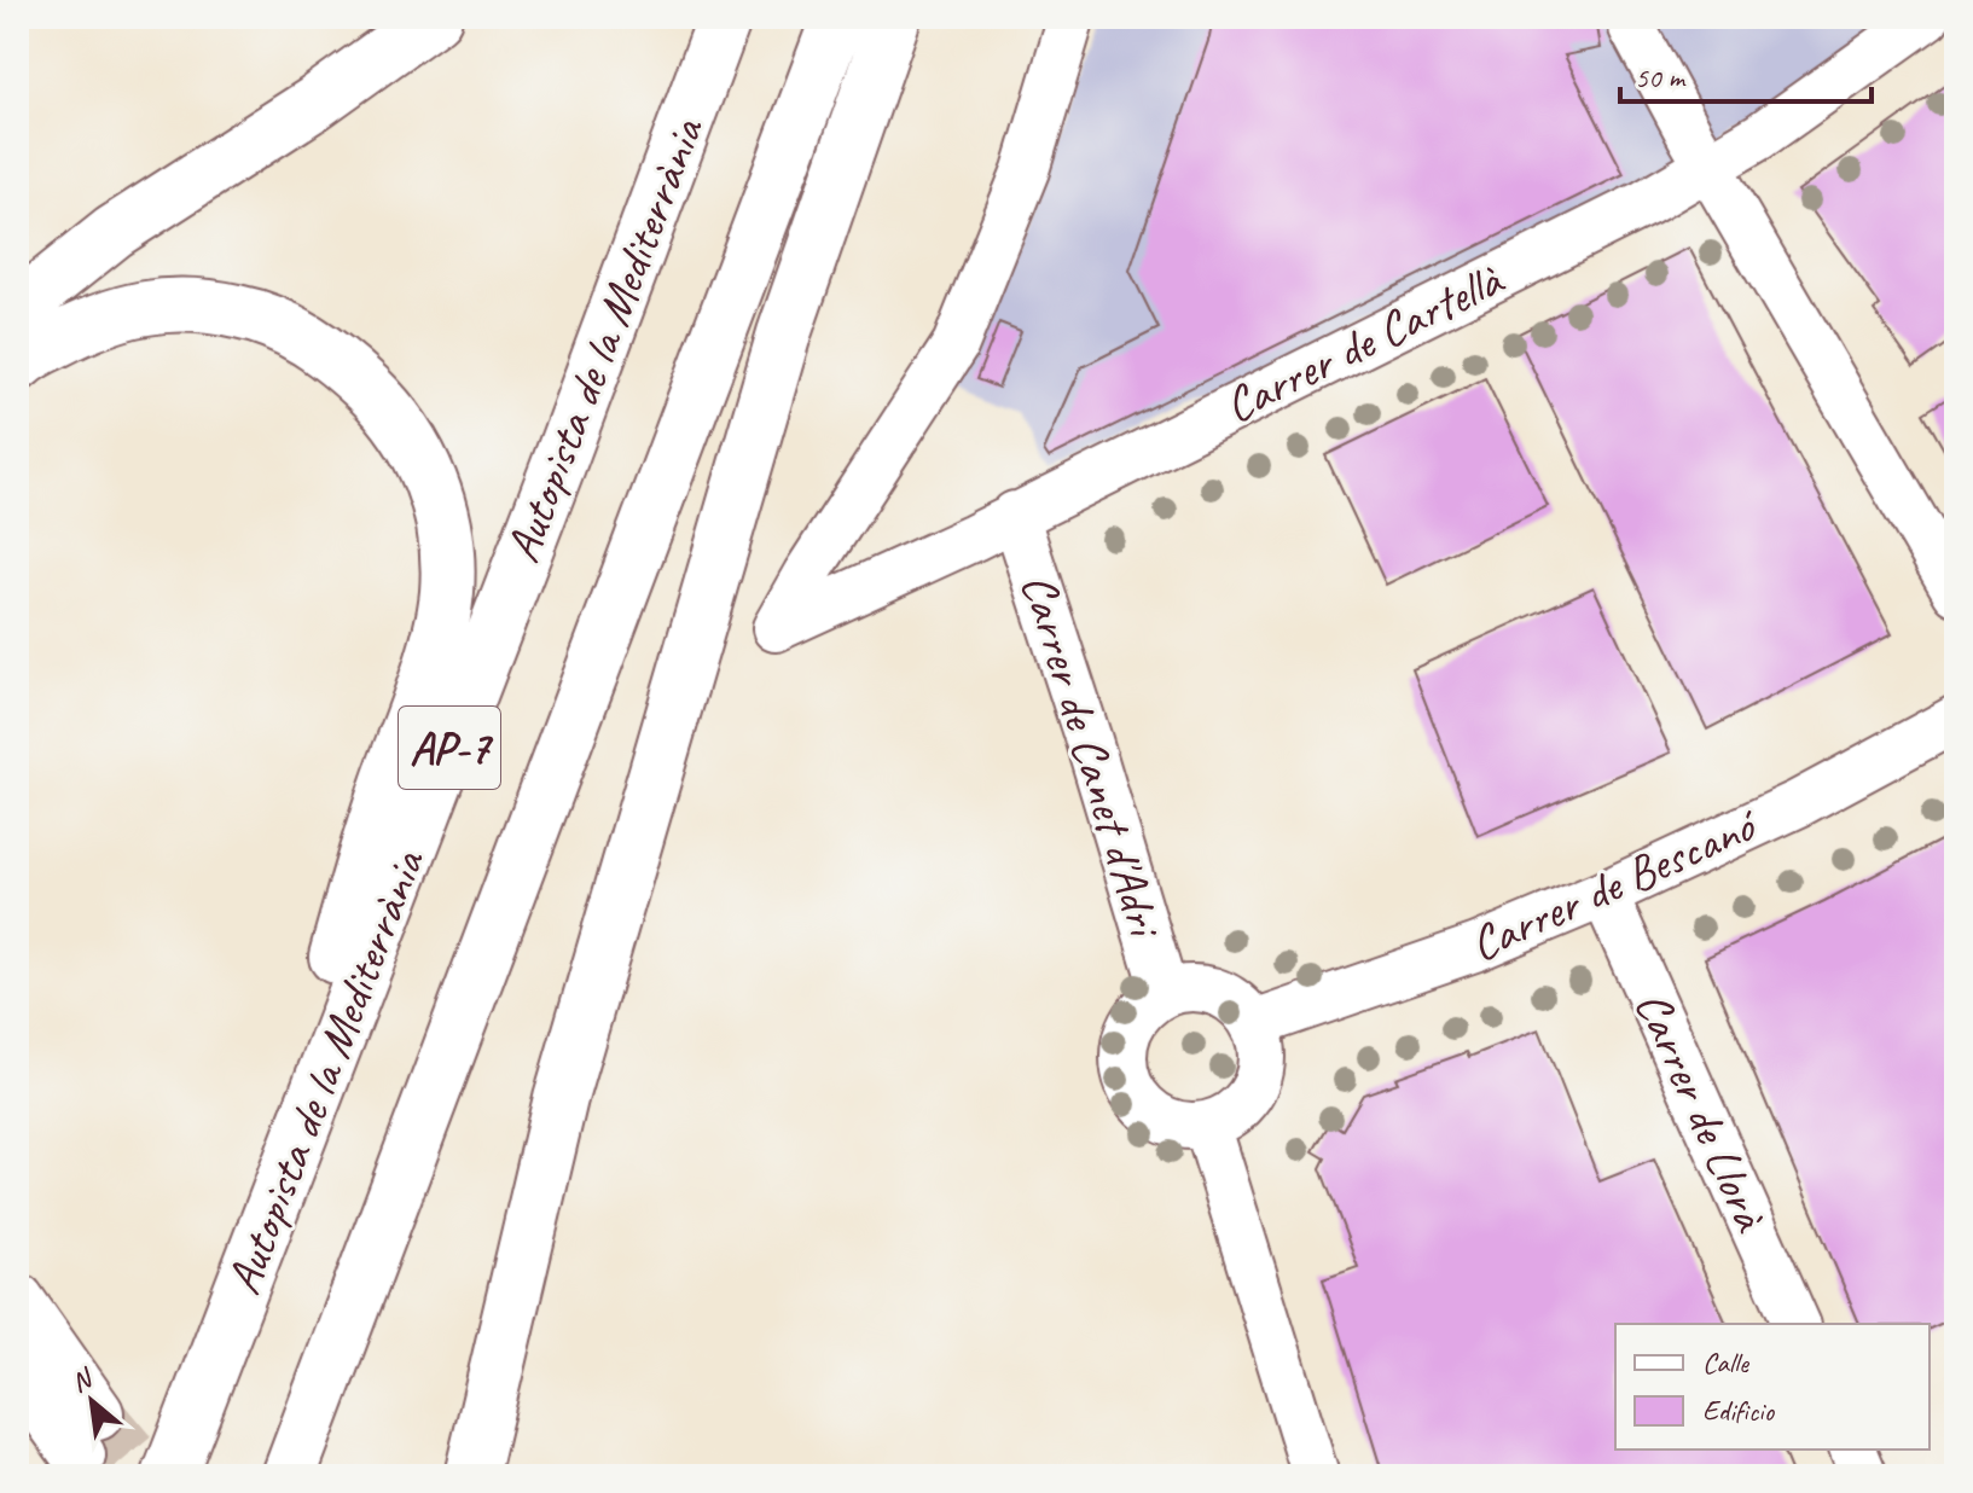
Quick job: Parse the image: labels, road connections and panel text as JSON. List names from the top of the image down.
{
  "streets": {
    "highway": ["Autopista de la Mediterrània", "AP-7"],
    "street": [
      "Carrer de Cartellà",
      "Carrer de Canet d'Adri",
      "Carrer de Bescanó",
      "Carrer de Llorà"
    ]
  },
  "crossings": [
    ["Carrer de Cartellà", "Carrer de Canet d'Adri"],
    ["Carrer de Canet d'Adri", "Carrer de Bescanó"],
    ["Carrer de Bescanó", "Carrer de Llorà"]
  ],
  "legend": ["Calle", "Edificio"],
  "scale_bar": "50 m",
  "north": "top left"
}
